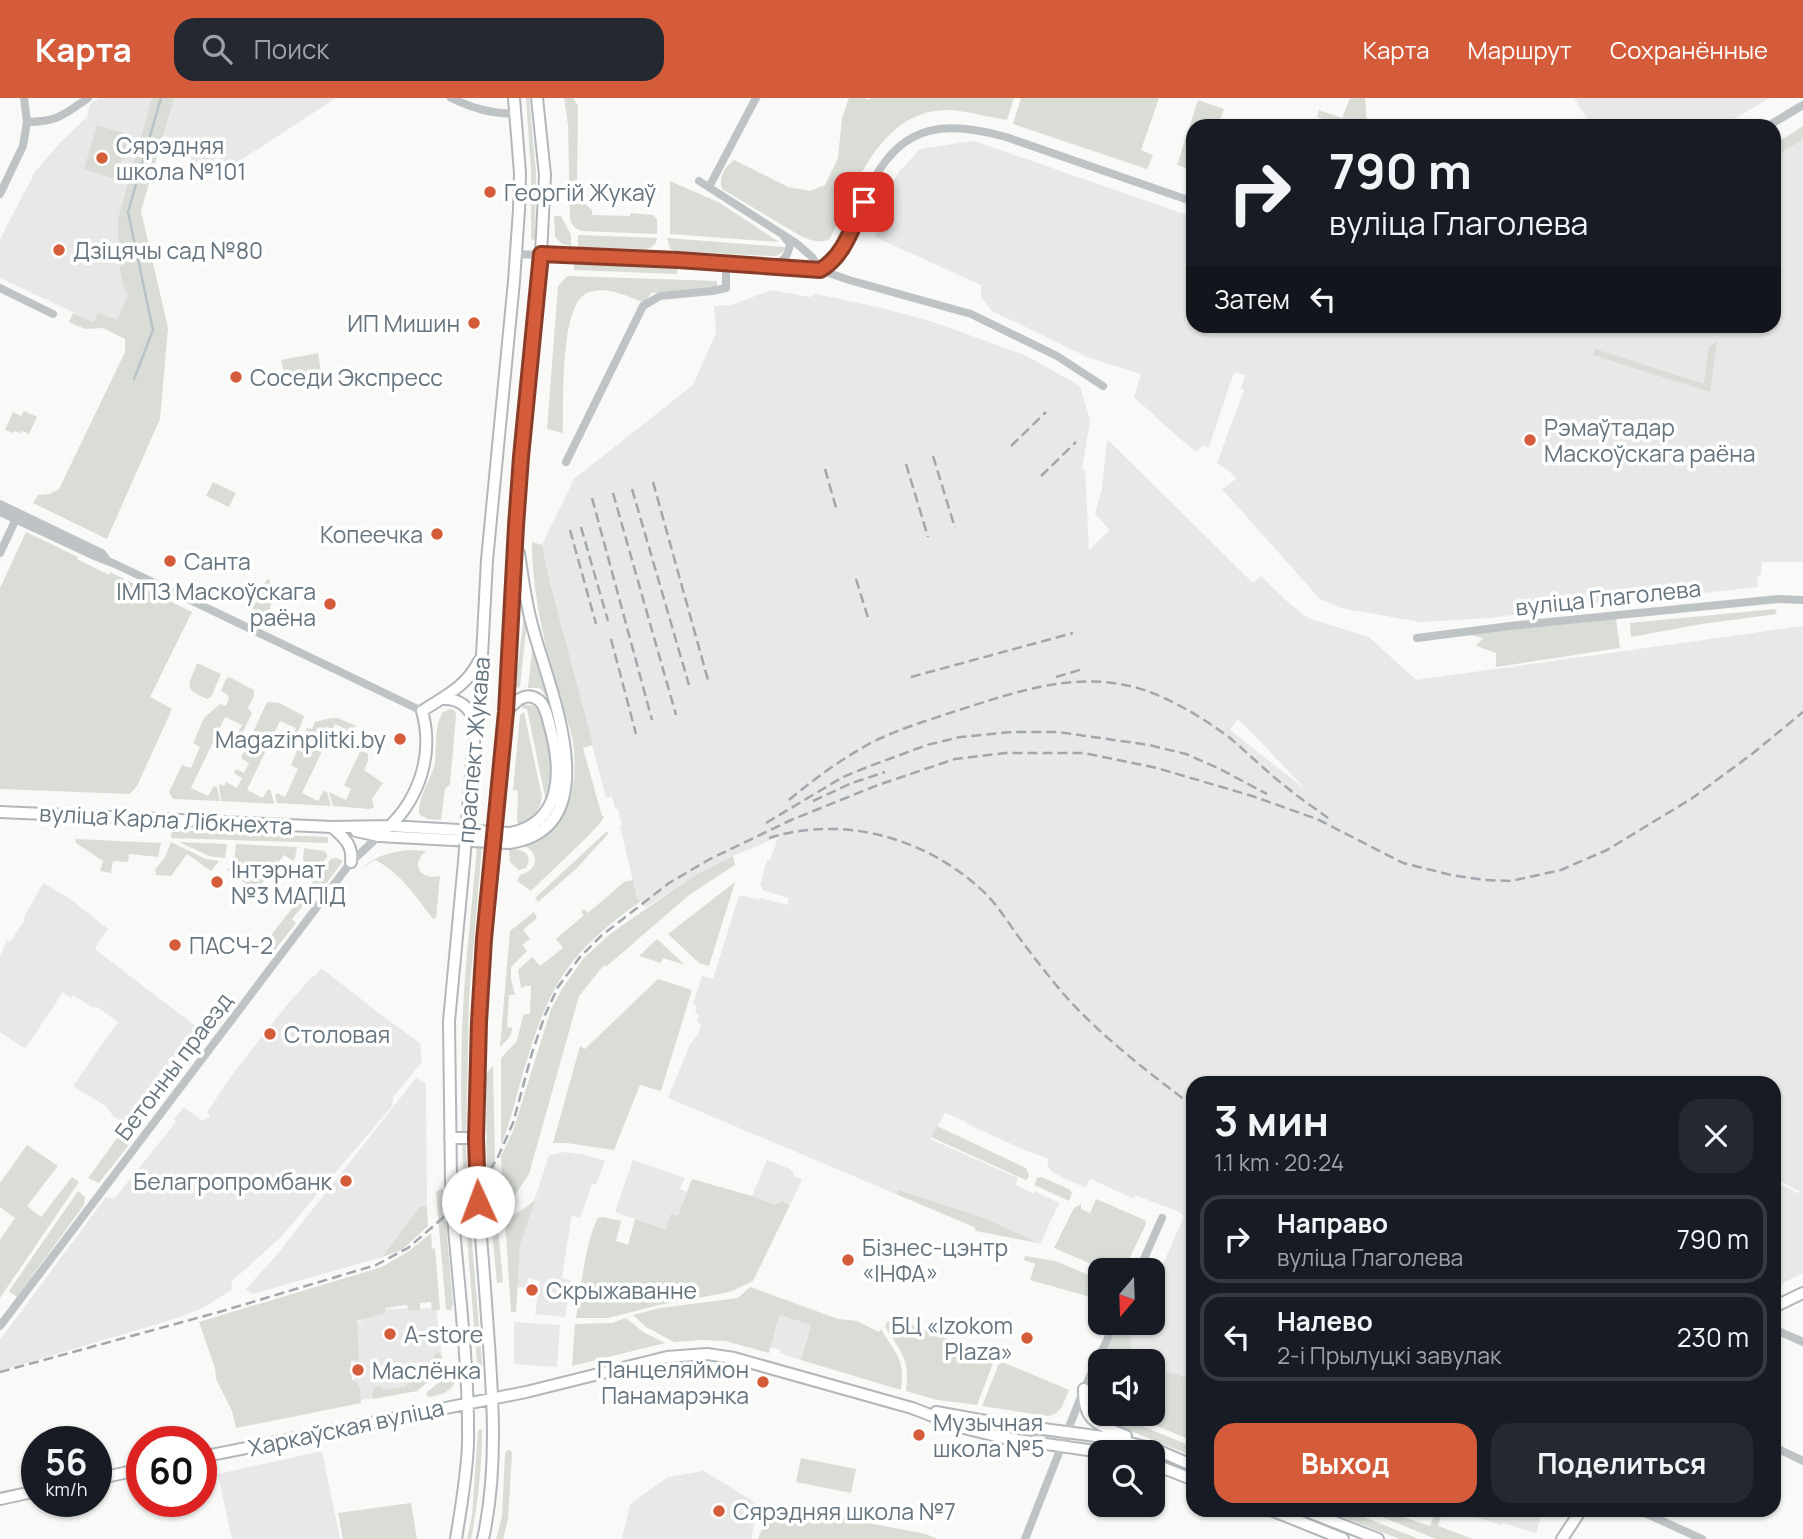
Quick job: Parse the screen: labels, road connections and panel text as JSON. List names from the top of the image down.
{
  "streets": {
    "main road": ["праспект Жукава", "вуліца Карла Лібкнехта", "Харкаўская вуліца"],
    "street": ["вуліца Глаголева", "Бетонны праезд"]
  },
  "crossings": [
    ["праспект Жукава", "вуліца Карла Лібкнехта"],
    ["праспект Жукава", "Харкаўская вуліца"],
    ["вуліца Карла Лібкнехта", "Бетонны праезд"]
  ],
  "places": [
    "Сярэдняя школа №101",
    "Георгій Жукаў",
    "Дзіцячы сад №80",
    "ИП Мишин",
    "Соседи Экспресс",
    "Рэмаўтадар Маскоўскага раёна",
    "Копеечка",
    "Санта",
    "ІМПЗ Маскоўскага раёна",
    "Magazinplitki.by",
    "Інтэрнат №3 МАПІД",
    "ПАСЧ-2",
    "Столовая",
    "Белагропромбанк",
    "Бізнес-цэнтр «ІНФА»",
    "Скрыжаванне",
    "А-store",
    "БЦ «Izokom Plaza»",
    "Маслёнка",
    "Панцеляймон Панамарэнка",
    "Музычная школа №5",
    "Сярэдняя школа №7"
  ],
  "north": "bottom",
  "page": {
    "header": "Карта",
    "search": "Поиск",
    "nav": ["Карта", "Маршрут", "Сохранённые"],
    "turn": ["790 m", "вуліца Глаголева"],
    "then": "Затем",
    "heading": ["3 мин", "1.1 km · 20:24"],
    "list": [
      {
        "name": "Направо",
        "note": "вуліца Глаголева",
        "value": "790 m"
      },
      {
        "name": "Налево",
        "note": "2-і Прылуцкі завулак",
        "value": "230 m"
      }
    ],
    "buttons": ["Выход", "Поделиться"],
    "speed": "56 km/h",
    "limit": "60"
  }
}
